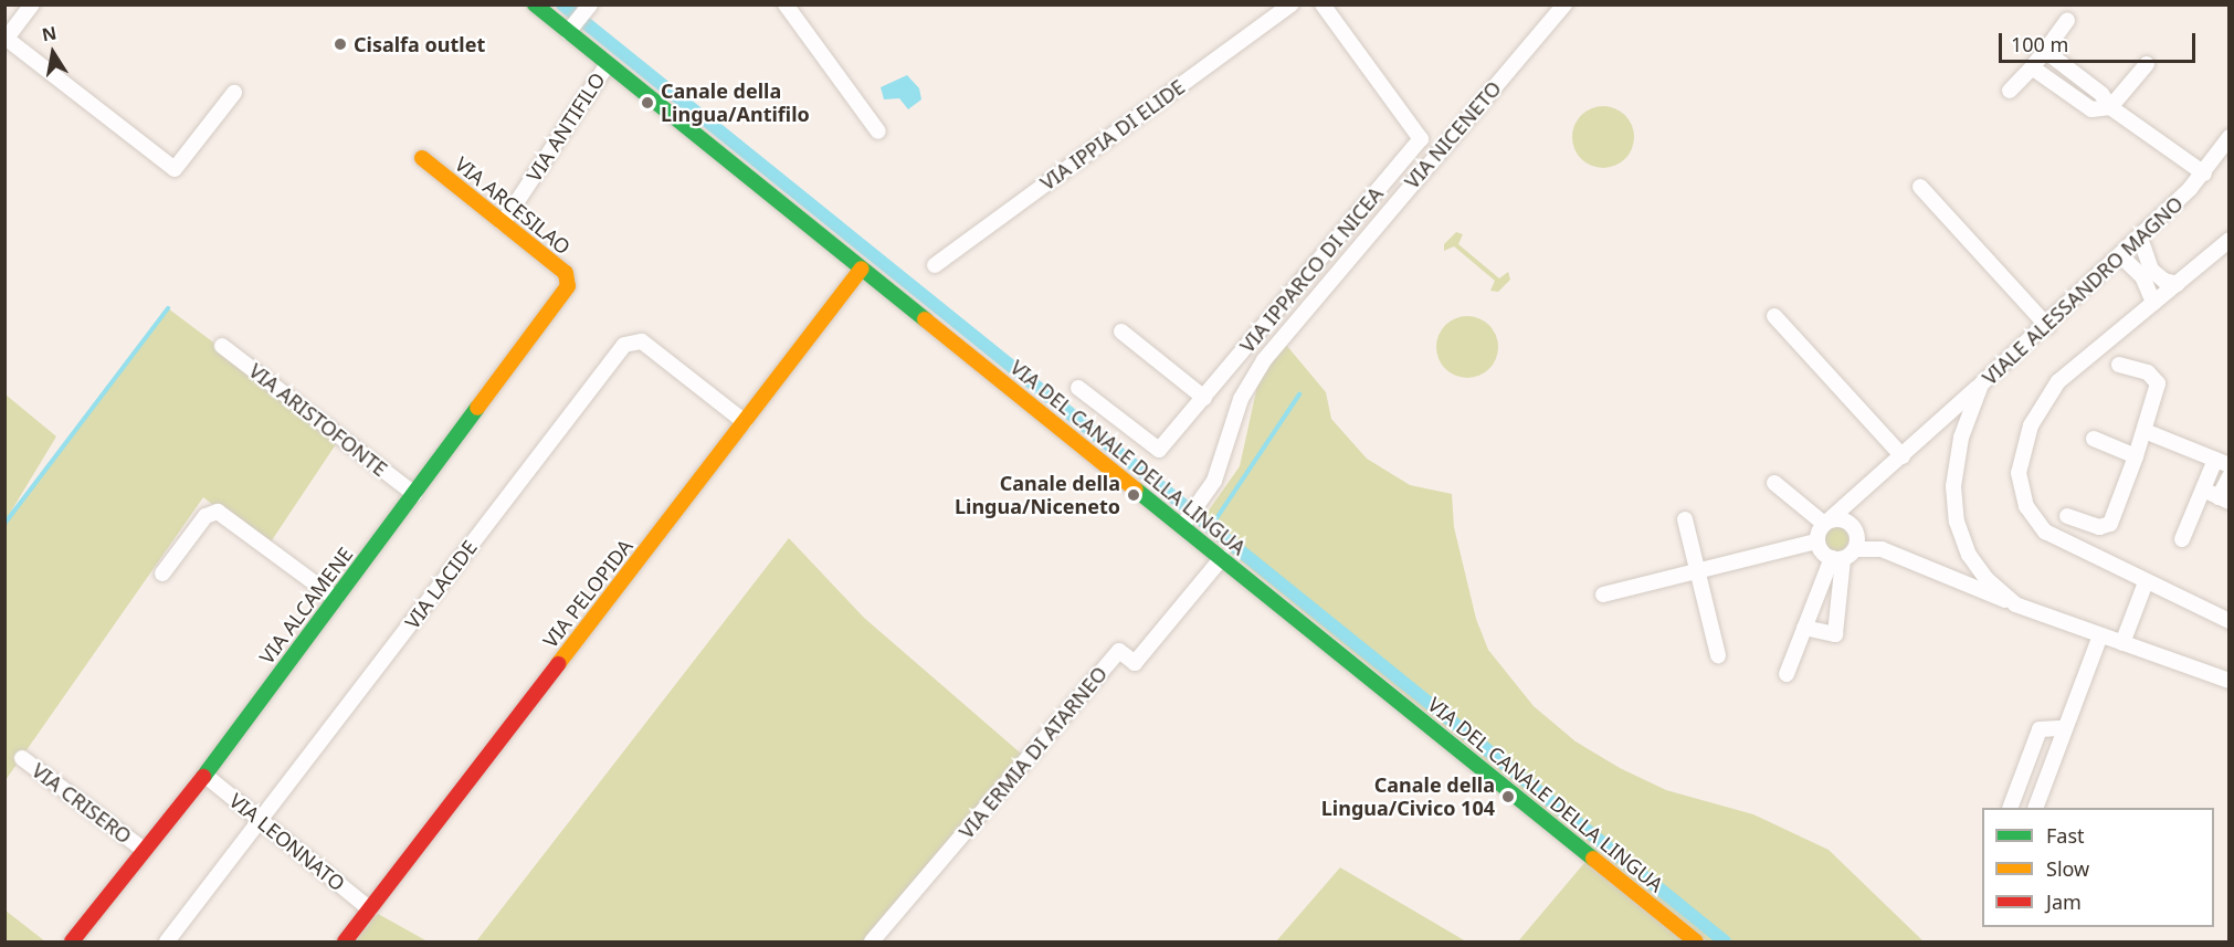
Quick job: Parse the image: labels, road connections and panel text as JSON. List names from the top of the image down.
{
  "streets": {
    "street": [
      "VIA ANTIFILO",
      "VIA IPPIA DI ELIDE",
      "VIA NICENETO",
      "VIA ARCESILAO",
      "VIA IPPARCO DI NICEA",
      "VIALE ALESSANDRO MAGNO",
      "VIA ARISTOFONTE",
      "VIA DEL CANALE DELLA LINGUA",
      "VIA LACIDE",
      "VIA PELOPIDA",
      "VIA ALCAMENE",
      "VIA ERMIA DI ATARNEO",
      "VIA CRISERO",
      "VIA LEONNATO"
    ]
  },
  "crossings": [
    ["VIA ANTIFILO", "VIA ARCESILAO"],
    ["VIA ANTIFILO", "VIA DEL CANALE DELLA LINGUA"],
    ["VIA NICENETO", "VIA DEL CANALE DELLA LINGUA"],
    ["VIA ARCESILAO", "VIA ALCAMENE"],
    ["VIA ARISTOFONTE", "VIA ALCAMENE"],
    ["VIA DEL CANALE DELLA LINGUA", "VIA PELOPIDA"],
    ["VIA DEL CANALE DELLA LINGUA", "VIA ERMIA DI ATARNEO"],
    ["VIA LACIDE", "VIA PELOPIDA"],
    ["VIA LACIDE", "VIA LEONNATO"],
    ["VIA PELOPIDA", "VIA LEONNATO"],
    ["VIA ALCAMENE", "VIA CRISERO"],
    ["VIA ALCAMENE", "VIA LEONNATO"]
  ],
  "places": [
    "Cisalfa outlet",
    "Canale della Lingua/Antifilo",
    "Canale della Lingua/Niceneto",
    "Canale della Lingua/Civico 104"
  ],
  "legend": ["Fast", "Slow", "Jam"],
  "scale_bar": "100 m",
  "north": "top"
}
